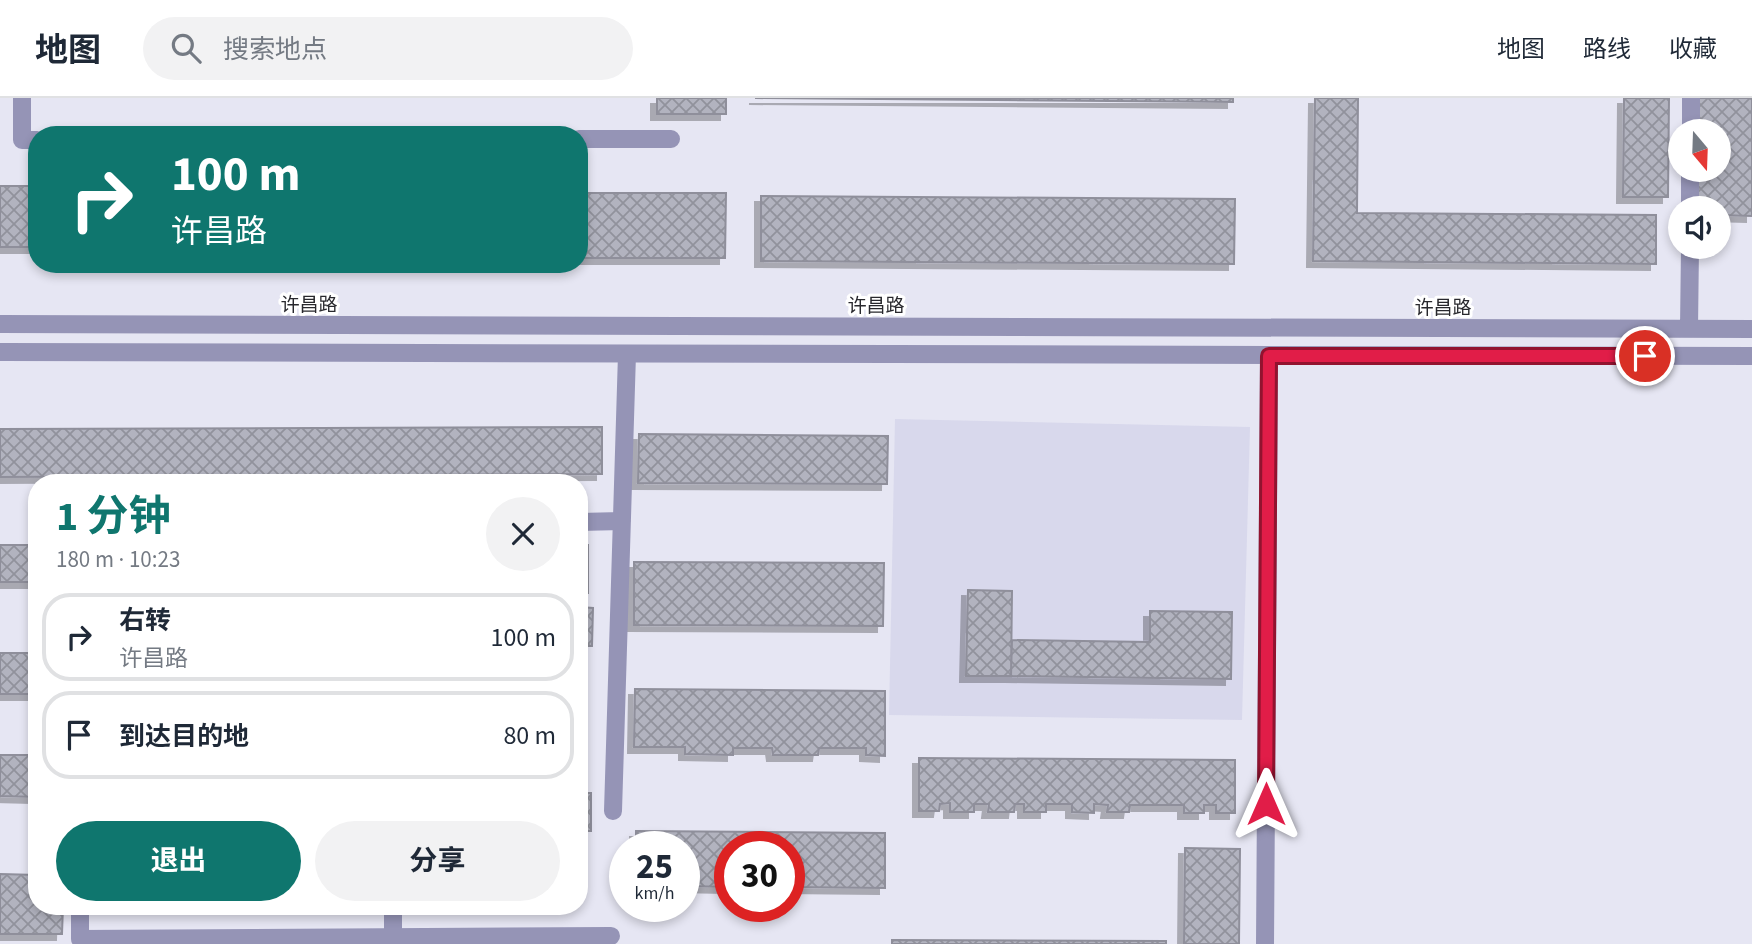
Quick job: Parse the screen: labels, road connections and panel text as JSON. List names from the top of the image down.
{
  "streets": {
    "street": ["许昌路"]
  },
  "north": "bottom",
  "page": {
    "header": "地图",
    "search": "搜索地点",
    "nav": ["地图", "路线", "收藏"],
    "turn": ["100 m", "许昌路"],
    "heading": ["1 分钟", "180 m · 10:23"],
    "list": [
      {
        "name": "右转",
        "note": "许昌路",
        "value": "100 m"
      },
      {
        "name": "到达目的地",
        "value": "80 m"
      }
    ],
    "buttons": ["退出", "分享"],
    "speed": "25 km/h",
    "limit": "30"
  }
}
